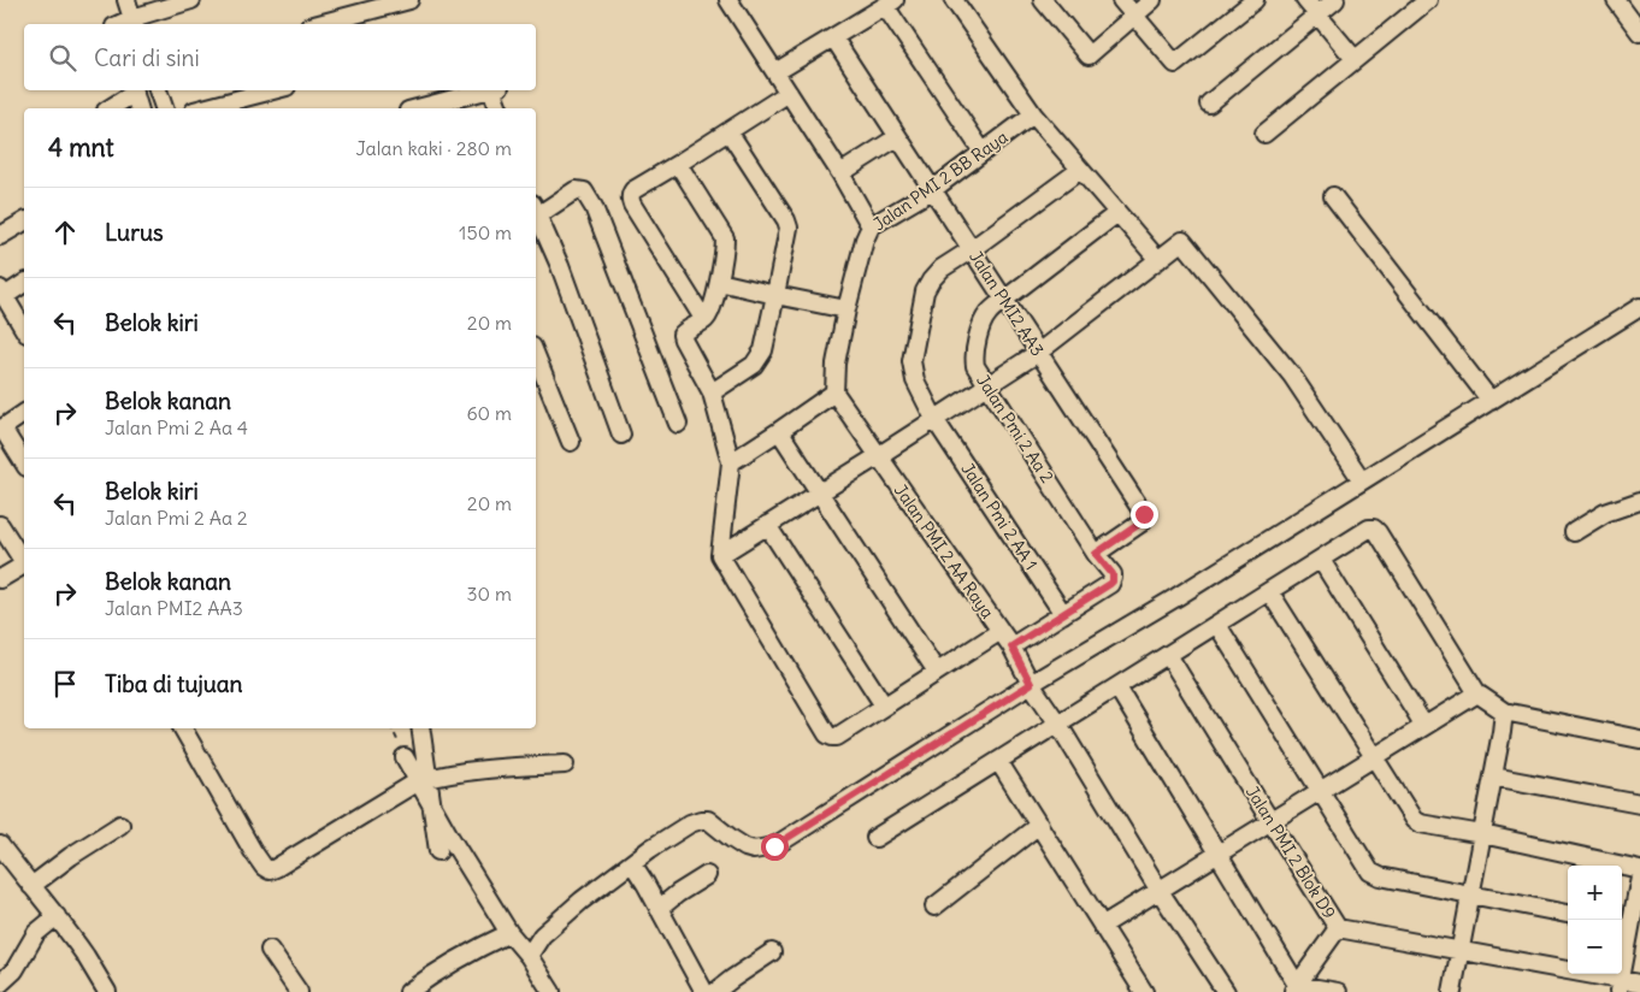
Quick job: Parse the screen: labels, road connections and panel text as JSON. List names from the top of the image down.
{
  "streets": {
    "street": [
      "Jalan PMI 2 BB Raya",
      "Jalan PMI2 AA3",
      "Jalan Pmi 2 Aa 2",
      "Jalan Pmi 2 AA 1",
      "Jalan PMI 2 AA Raya",
      "Jalan PMI 2 Blok D9"
    ]
  },
  "crossings": [
    ["Jalan PMI 2 BB Raya", "Jalan PMI2 AA3"],
    ["Jalan PMI2 AA3", "Jalan Pmi 2 Aa 2"],
    ["Jalan PMI2 AA3", "Jalan Pmi 2 AA 1"],
    ["Jalan Pmi 2 Aa 2", "Jalan Pmi 2 AA 1"]
  ],
  "page": {
    "search": "Cari di sini",
    "heading": ["4 mnt", "Jalan kaki · 280 m"],
    "list": [
      ["Lurus", "150 m"],
      ["Belok kiri", "20 m"],
      ["Belok kanan", "Jalan Pmi 2 Aa 4", "60 m"],
      ["Belok kiri", "Jalan Pmi 2 Aa 2", "20 m"],
      ["Belok kanan", "Jalan PMI2 AA3", "30 m"],
      "Tiba di tujuan"
    ],
    "map_buttons": ["+", "−"]
  }
}
